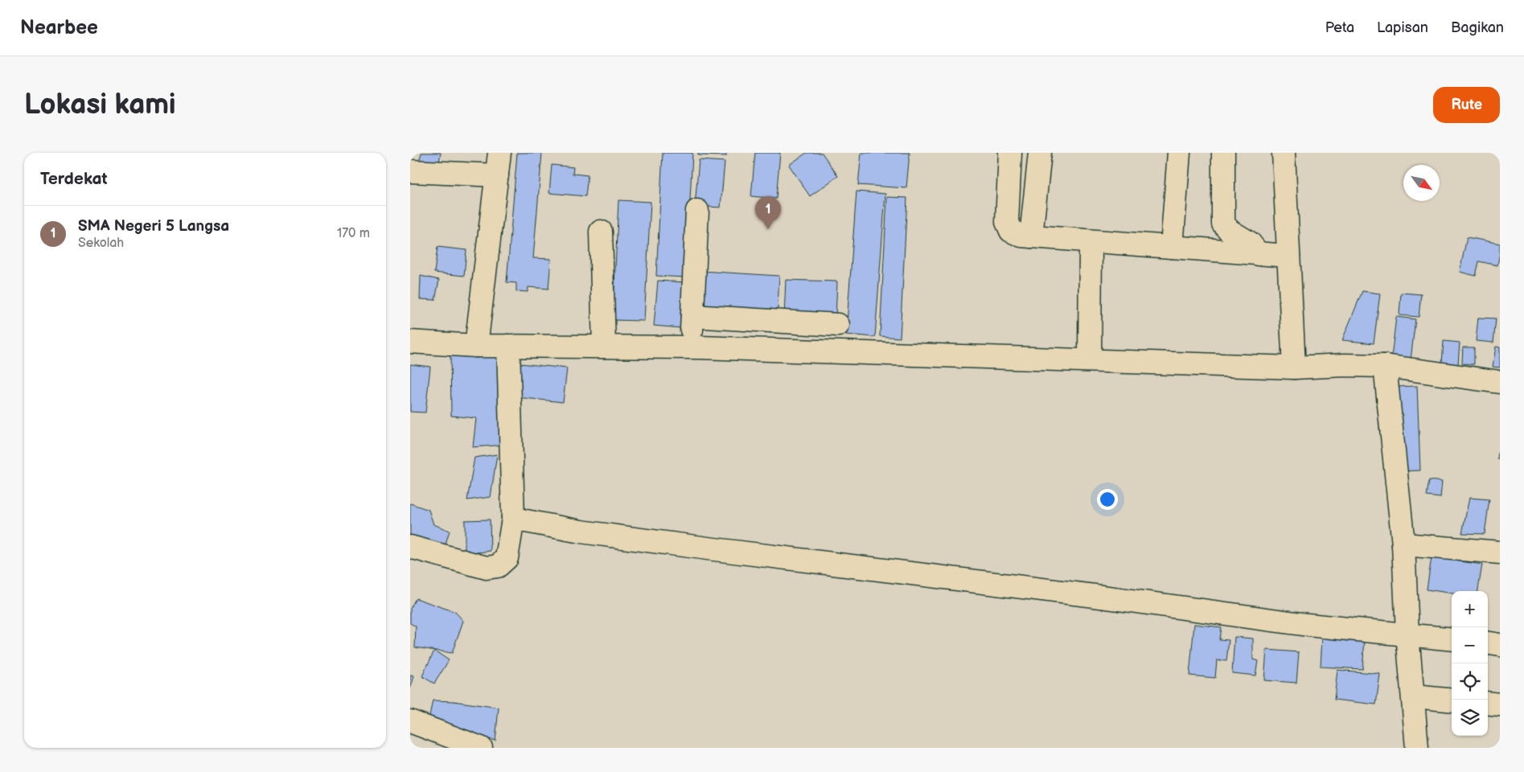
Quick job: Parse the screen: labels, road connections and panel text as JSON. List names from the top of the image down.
{
  "north": "bottom right",
  "page": {
    "header": "Nearbee",
    "nav": ["Peta", "Lapisan", "Bagikan"],
    "buttons": "Rute",
    "title": "Lokasi kami",
    "heading": "Terdekat",
    "pins": "1",
    "list": [
      {
        "mark": "1",
        "name": "SMA Negeri 5 Langsa",
        "note": "Sekolah",
        "value": "170 m"
      }
    ],
    "map_buttons": ["+", "−"]
  }
}
